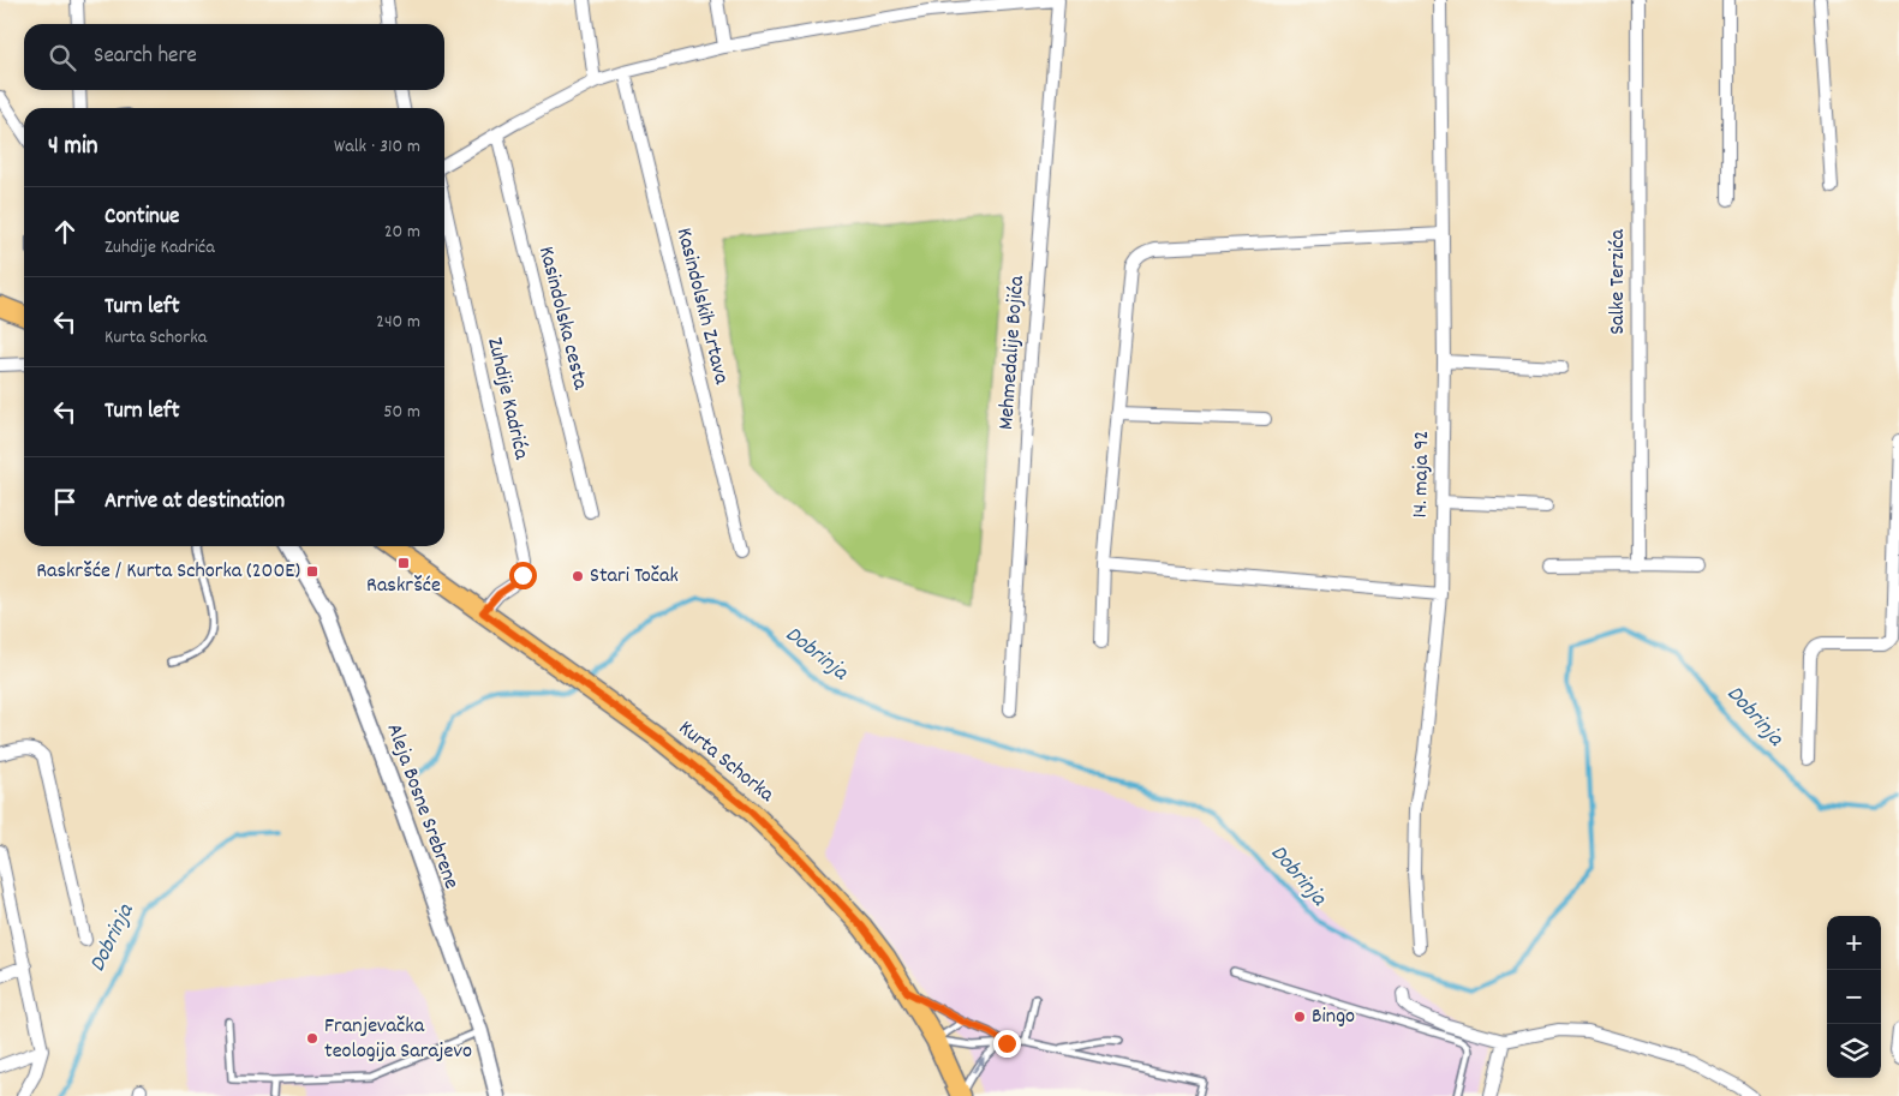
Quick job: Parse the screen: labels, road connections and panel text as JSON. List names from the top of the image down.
{
  "streets": {
    "main road": ["Kurta Schorka"],
    "street": [
      "Salke Terzića",
      "Kasindolskih Zrtava",
      "Kasindolska cesta",
      "Mehmedalije Bojića",
      "Zuhdije Kadrića",
      "14. maja 92",
      "Aleja Bosne Srebrene"
    ]
  },
  "crossings": [
    ["Zuhdije Kadrića", "Kurta Schorka"]
  ],
  "water": ["Dobrinja"],
  "places": {
    "transit": ["Raskršće", "Raskršće / Kurta Schorka (200E)"],
    "other": ["Stari Točak", "Bingo", "Franjevačka teologija Sarajevo"]
  },
  "page": {
    "search": "Search here",
    "heading": ["4 min", "Walk · 310 m"],
    "list": [
      ["Continue", "Zuhdije Kadrića", "20 m"],
      ["Turn left", "Kurta Schorka", "240 m"],
      ["Turn left", "50 m"],
      "Arrive at destination"
    ],
    "map_buttons": ["+", "−"]
  }
}
